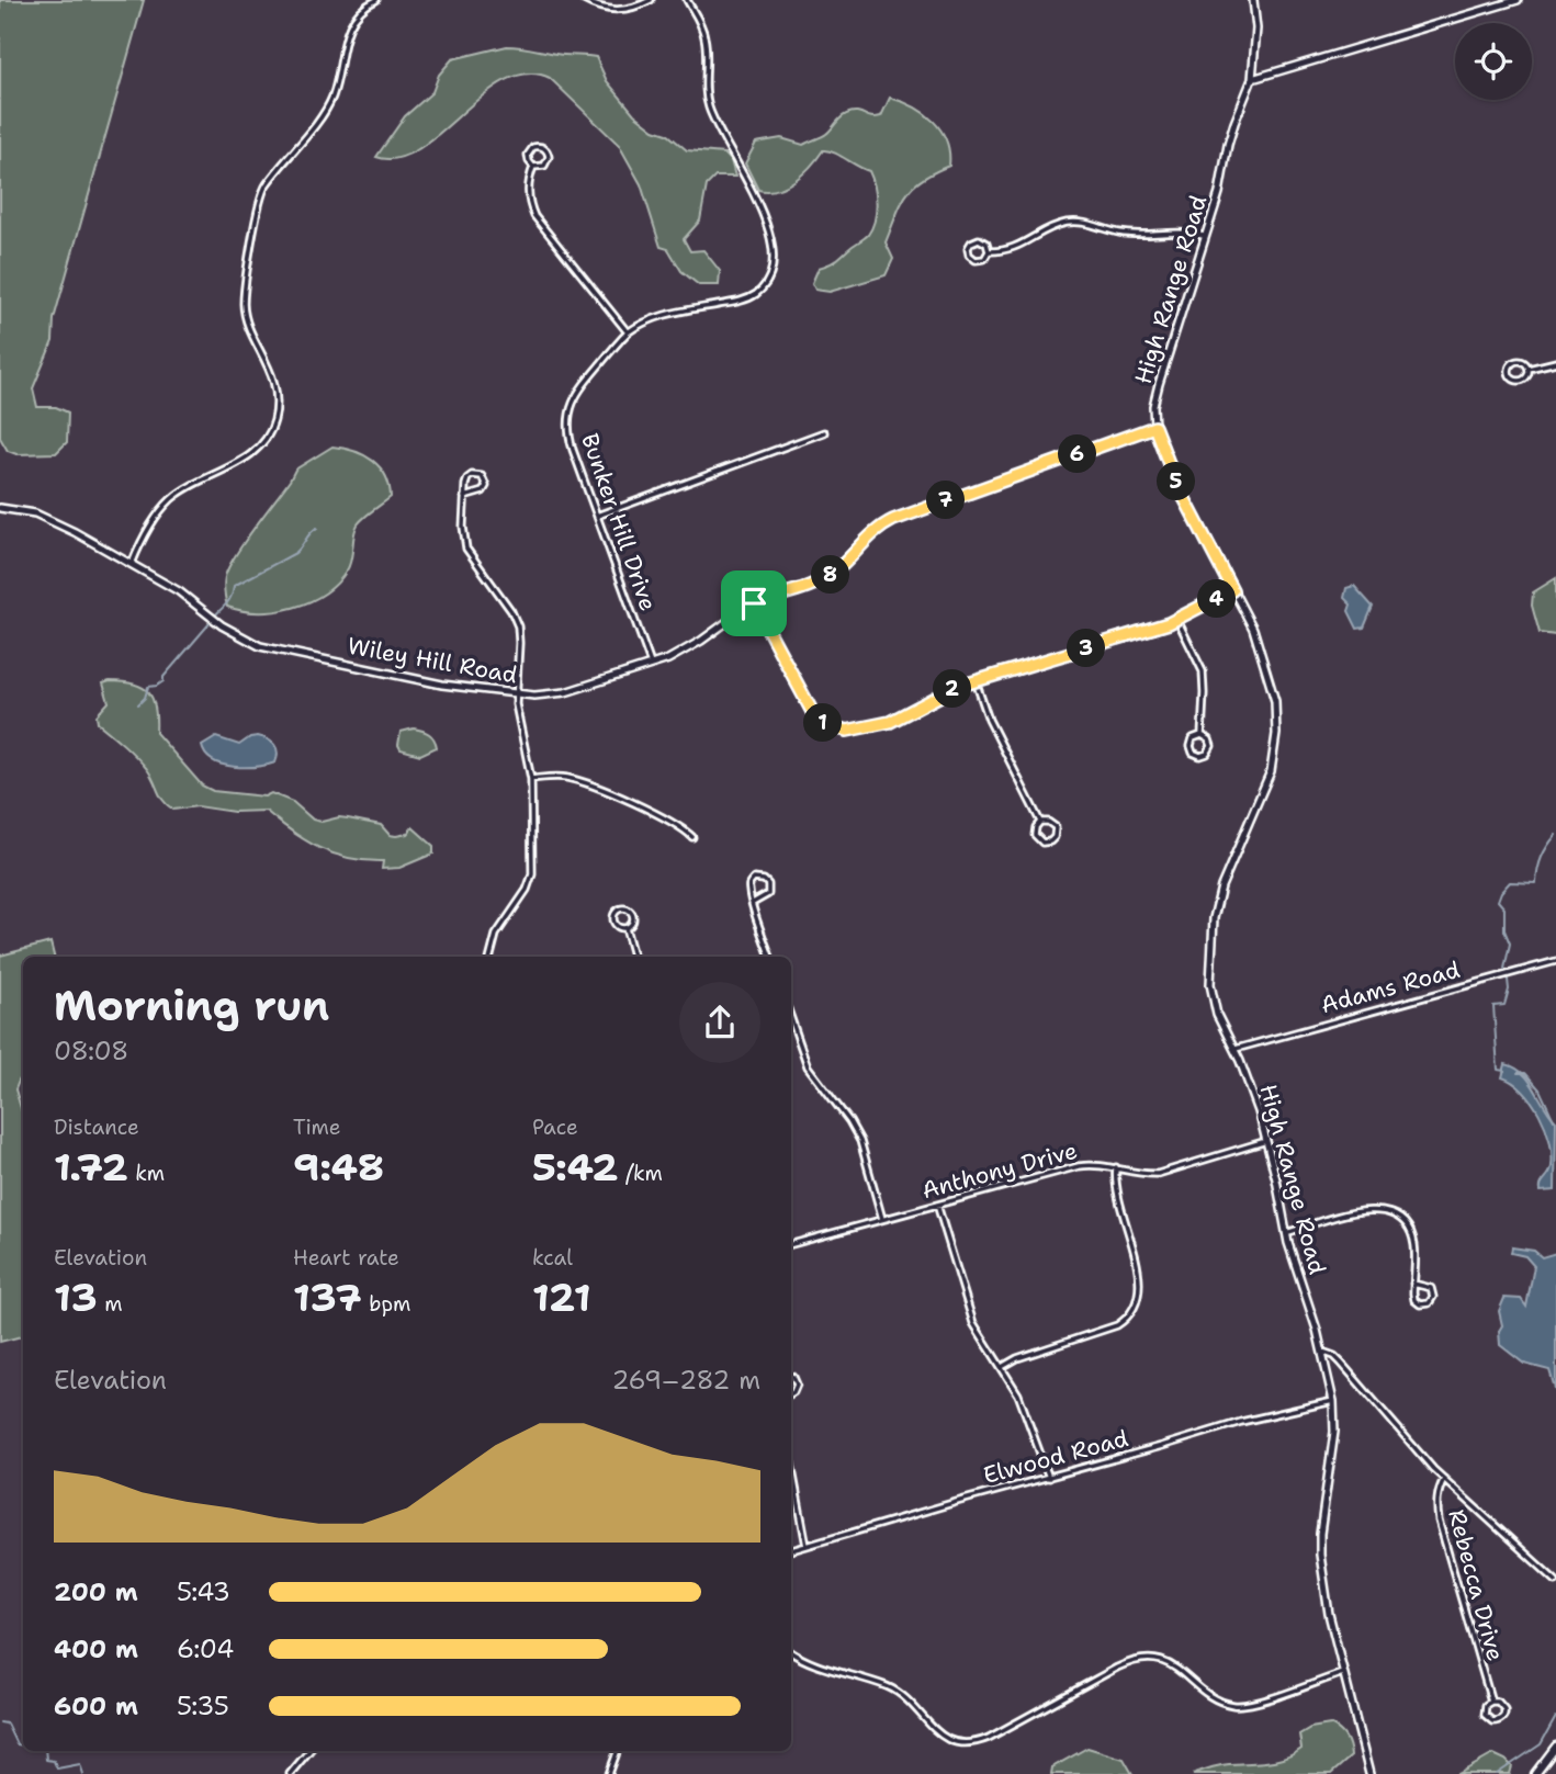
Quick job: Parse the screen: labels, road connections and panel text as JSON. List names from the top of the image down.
{
  "streets": {
    "street": [
      "High Range Road",
      "Bunker Hill Drive",
      "Wiley Hill Road",
      "Adams Road",
      "Anthony Drive",
      "Elwood Road",
      "Rebecca Drive"
    ]
  },
  "crossings": [
    ["High Range Road", "Wiley Hill Road"],
    ["High Range Road", "Adams Road"],
    ["High Range Road", "Anthony Drive"],
    ["High Range Road", "Elwood Road"],
    ["Bunker Hill Drive", "Wiley Hill Road"]
  ],
  "page": {
    "pins": [
      "6",
      "5",
      "7",
      "8",
      "4",
      "3",
      "2",
      "1"
    ],
    "heading": ["Morning run", "08:08"],
    "stats": [
      ["Distance", "1.72 km"],
      ["Time", "9:48"],
      ["Pace", "5:42 /km"],
      ["Elevation", "13 m"],
      ["Heart rate", "137 bpm"],
      ["kcal", "121"]
    ],
    "chart": ["Elevation", "269–282 m"],
    "list": [
      {
        "name": "200 m",
        "note": "5:43"
      },
      {
        "name": "400 m",
        "note": "6:04"
      },
      {
        "name": "600 m",
        "note": "5:35"
      }
    ]
  }
}
